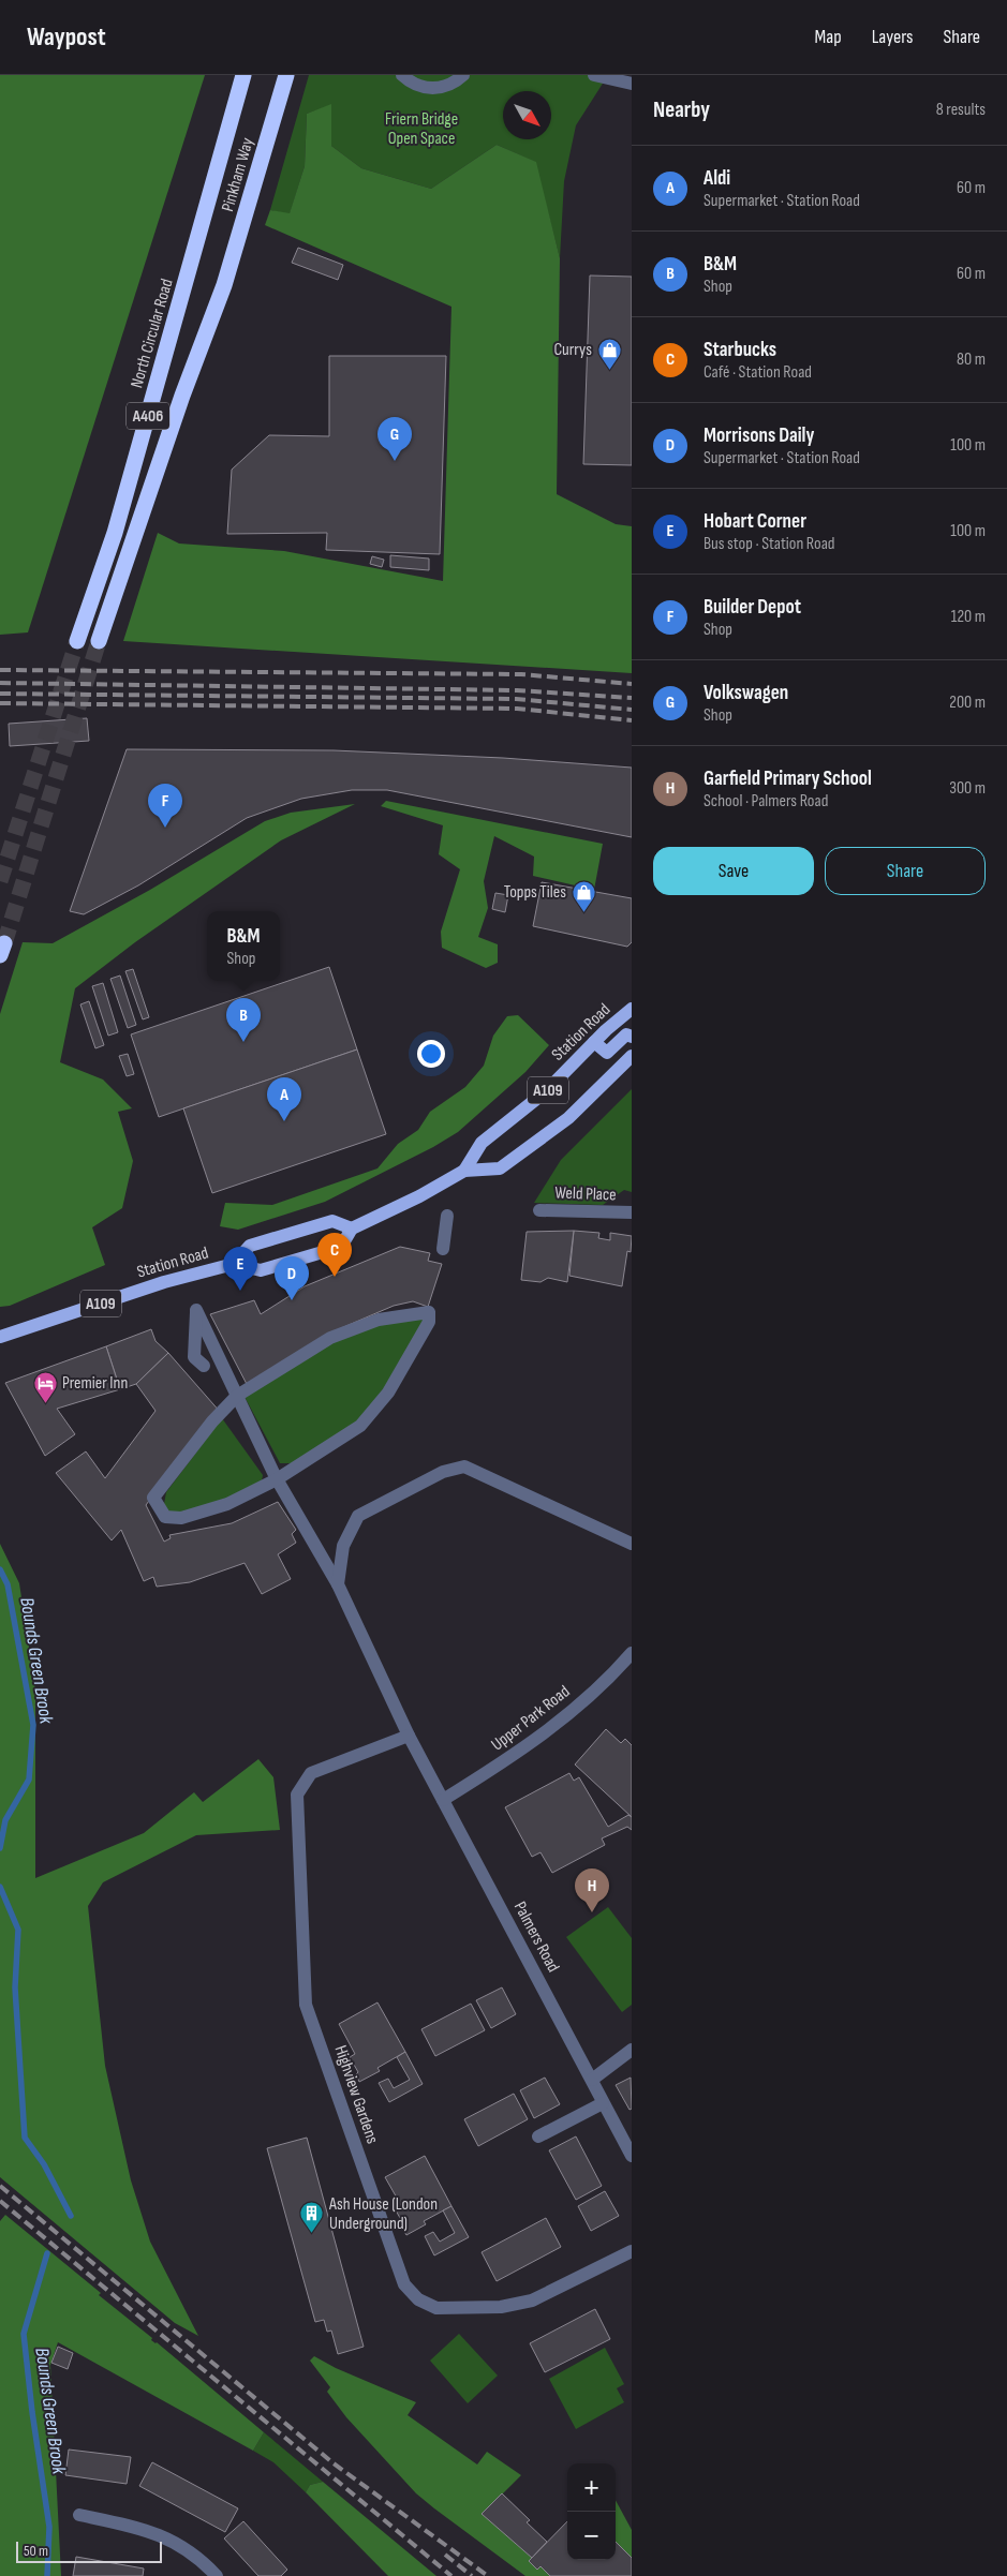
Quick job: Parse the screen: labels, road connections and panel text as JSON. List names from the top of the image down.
{
  "streets": {
    "highway": ["Pinkham Way", "North Circular Road", "A406"],
    "main road": ["Station Road", "A109"],
    "street": [
      "Weld Place",
      "Upper Park Road",
      "Palmers Road",
      "Highview Gardens"
    ]
  },
  "crossings": [
    ["Pinkham Way", "North Circular Road"],
    ["Upper Park Road", "Palmers Road"],
    ["Palmers Road", "Highview Gardens"]
  ],
  "water": ["Bounds Green Brook"],
  "parks": ["Friern Bridge Open Space"],
  "places": {
    "shop": ["Currys", "Topps Tiles"],
    "hotel": ["Premier Inn"],
    "building": ["Ash House (London Underground)"]
  },
  "scale_bar": "50 m",
  "north": "bottom right",
  "page": {
    "header": "Waypost",
    "nav": ["Map", "Layers", "Share"],
    "heading": ["Nearby", "8 results"],
    "list": [
      {
        "mark": "A",
        "name": "Aldi",
        "note": "Supermarket · Station Road",
        "value": "60 m"
      },
      {
        "mark": "B",
        "name": "B&M",
        "note": "Shop",
        "value": "60 m"
      },
      {
        "mark": "C",
        "name": "Starbucks",
        "note": "Café · Station Road",
        "value": "80 m"
      },
      {
        "mark": "D",
        "name": "Morrisons Daily",
        "note": "Supermarket · Station Road",
        "value": "100 m"
      },
      {
        "mark": "E",
        "name": "Hobart Corner",
        "note": "Bus stop · Station Road",
        "value": "100 m"
      },
      {
        "mark": "F",
        "name": "Builder Depot",
        "note": "Shop",
        "value": "120 m"
      },
      {
        "mark": "G",
        "name": "Volkswagen",
        "note": "Shop",
        "value": "200 m"
      },
      {
        "mark": "H",
        "name": "Garfield Primary School",
        "note": "School · Palmers Road",
        "value": "300 m"
      }
    ],
    "pins": [
      "G",
      "F",
      "B",
      "A",
      "C",
      "E",
      "D",
      "H"
    ],
    "buttons": ["Save", "Share"],
    "popup": ["B&M", "Shop"],
    "map_buttons": ["+", "−"],
    "scale": "50 m"
  }
}
